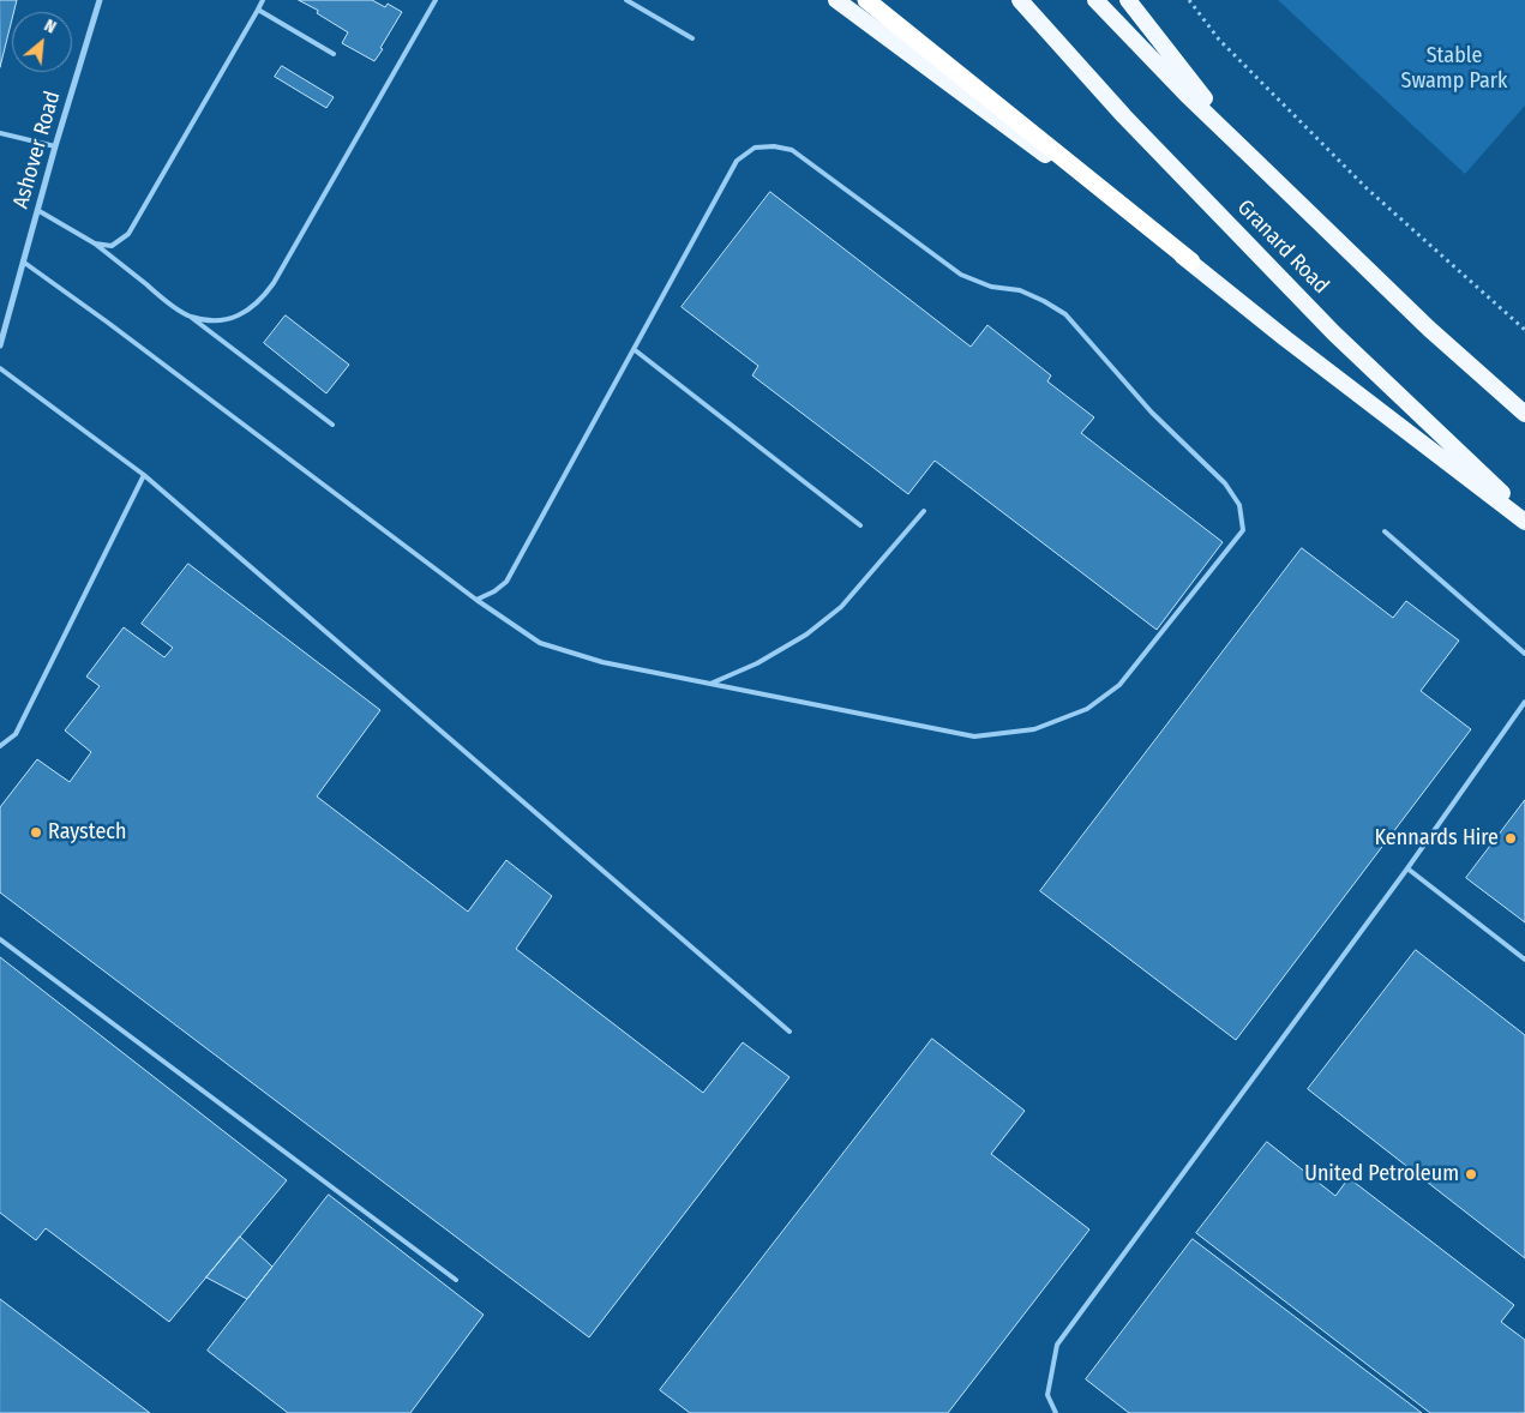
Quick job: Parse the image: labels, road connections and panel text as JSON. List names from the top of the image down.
{
  "streets": {
    "highway": ["Granard Road"],
    "street": ["Ashover Road"]
  },
  "parks": ["Stable Swamp Park"],
  "places": ["Raystech", "Kennards Hire", "United Petroleum"],
  "north": "top right"
}
